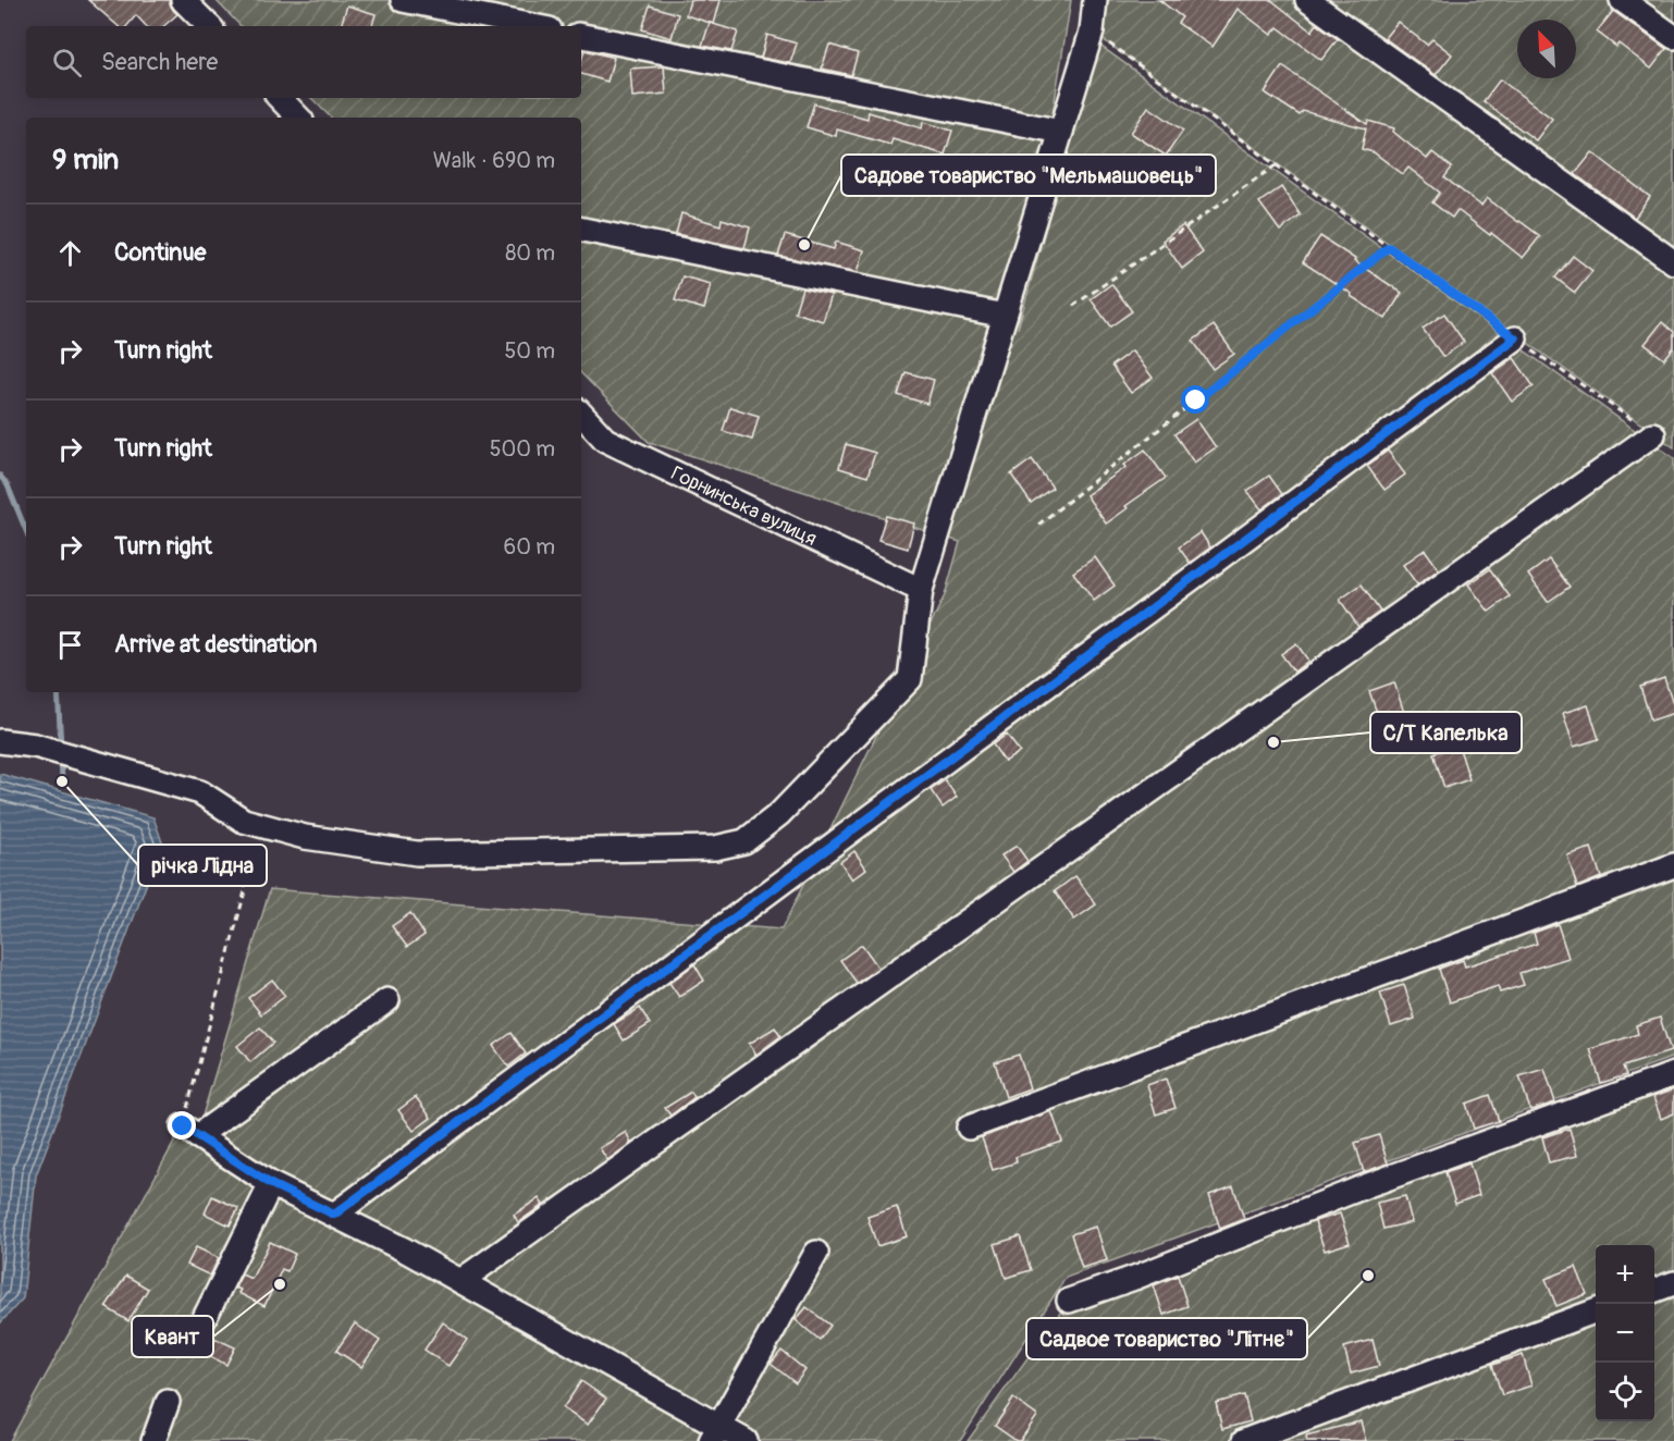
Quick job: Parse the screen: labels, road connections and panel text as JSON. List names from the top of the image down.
{
  "streets": {
    "street": ["Горнинська вулиця"]
  },
  "places": [
    "Садове товариство \"Мельмашовець\"",
    "С/Т Капелька",
    "річка Лідна",
    "Садвое товариство \"Літнє\"",
    "Квант"
  ],
  "north": "top left",
  "page": {
    "search": "Search here",
    "heading": ["9 min", "Walk · 690 m"],
    "list": [
      ["Continue", "80 m"],
      ["Turn right", "50 m"],
      ["Turn right", "500 m"],
      ["Turn right", "60 m"],
      "Arrive at destination"
    ],
    "map_buttons": ["+", "−"]
  }
}
